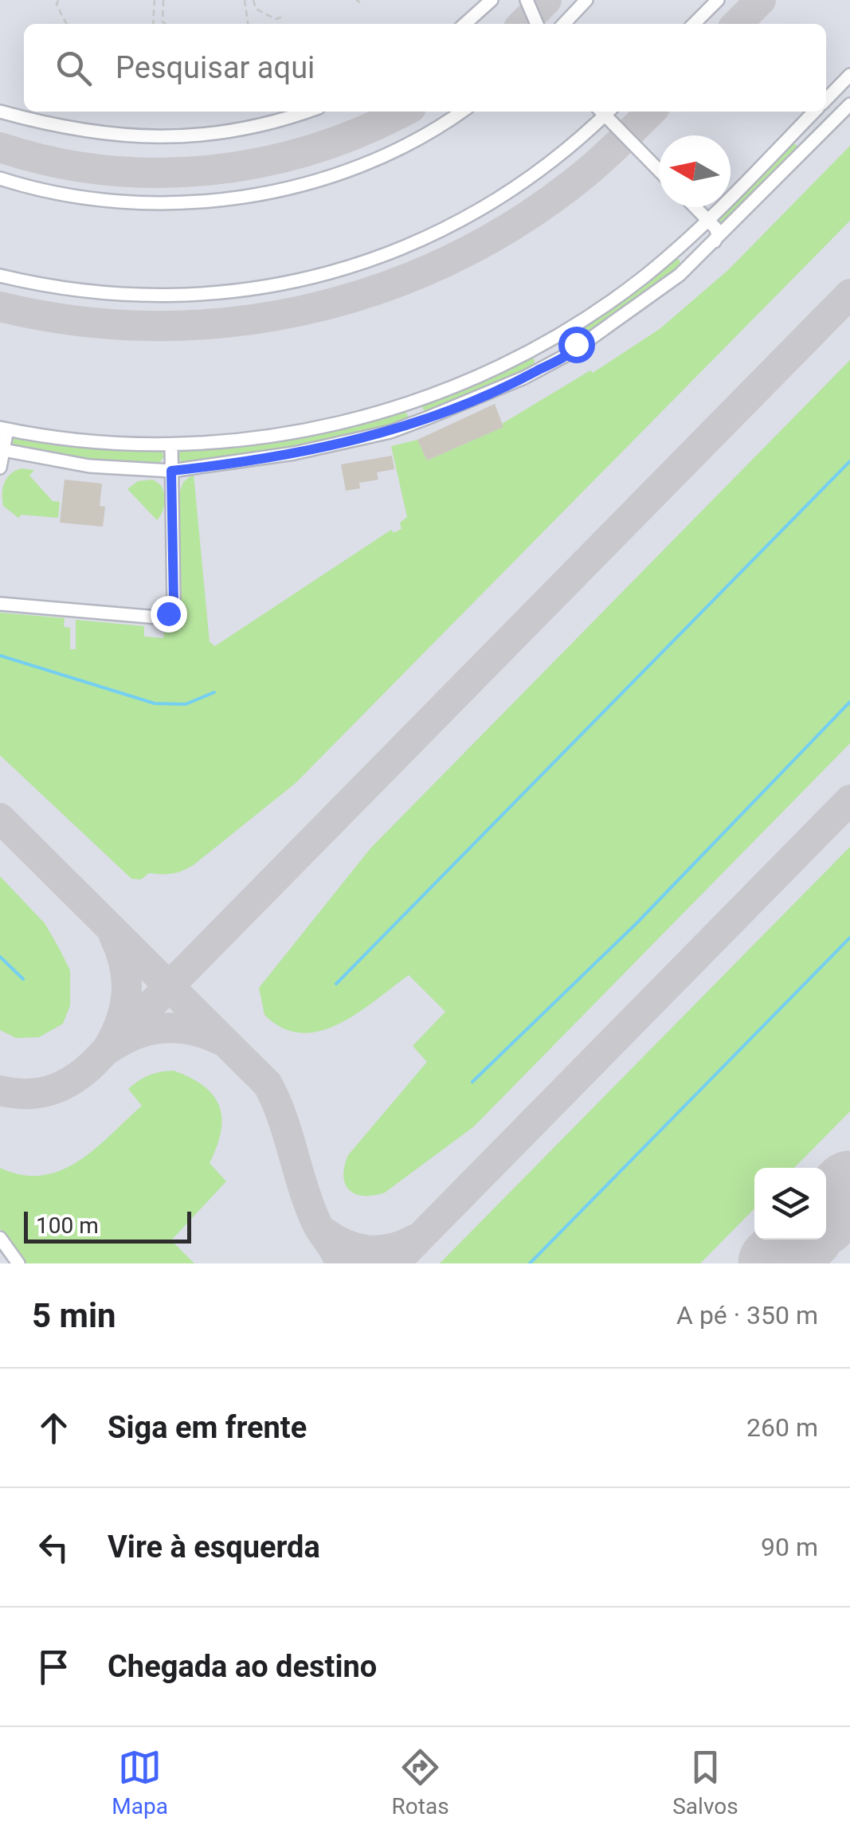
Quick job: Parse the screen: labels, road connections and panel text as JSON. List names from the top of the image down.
{
  "scale_bar": "100 m",
  "north": "left",
  "page": {
    "search": "Pesquisar aqui",
    "scale": "100 m",
    "heading": ["5 min", "A pé · 350 m"],
    "list": [
      ["Siga em frente", "260 m"],
      ["Vire à esquerda", "90 m"],
      "Chegada ao destino"
    ],
    "nav": ["Mapa", "Rotas", "Salvos"]
  }
}
